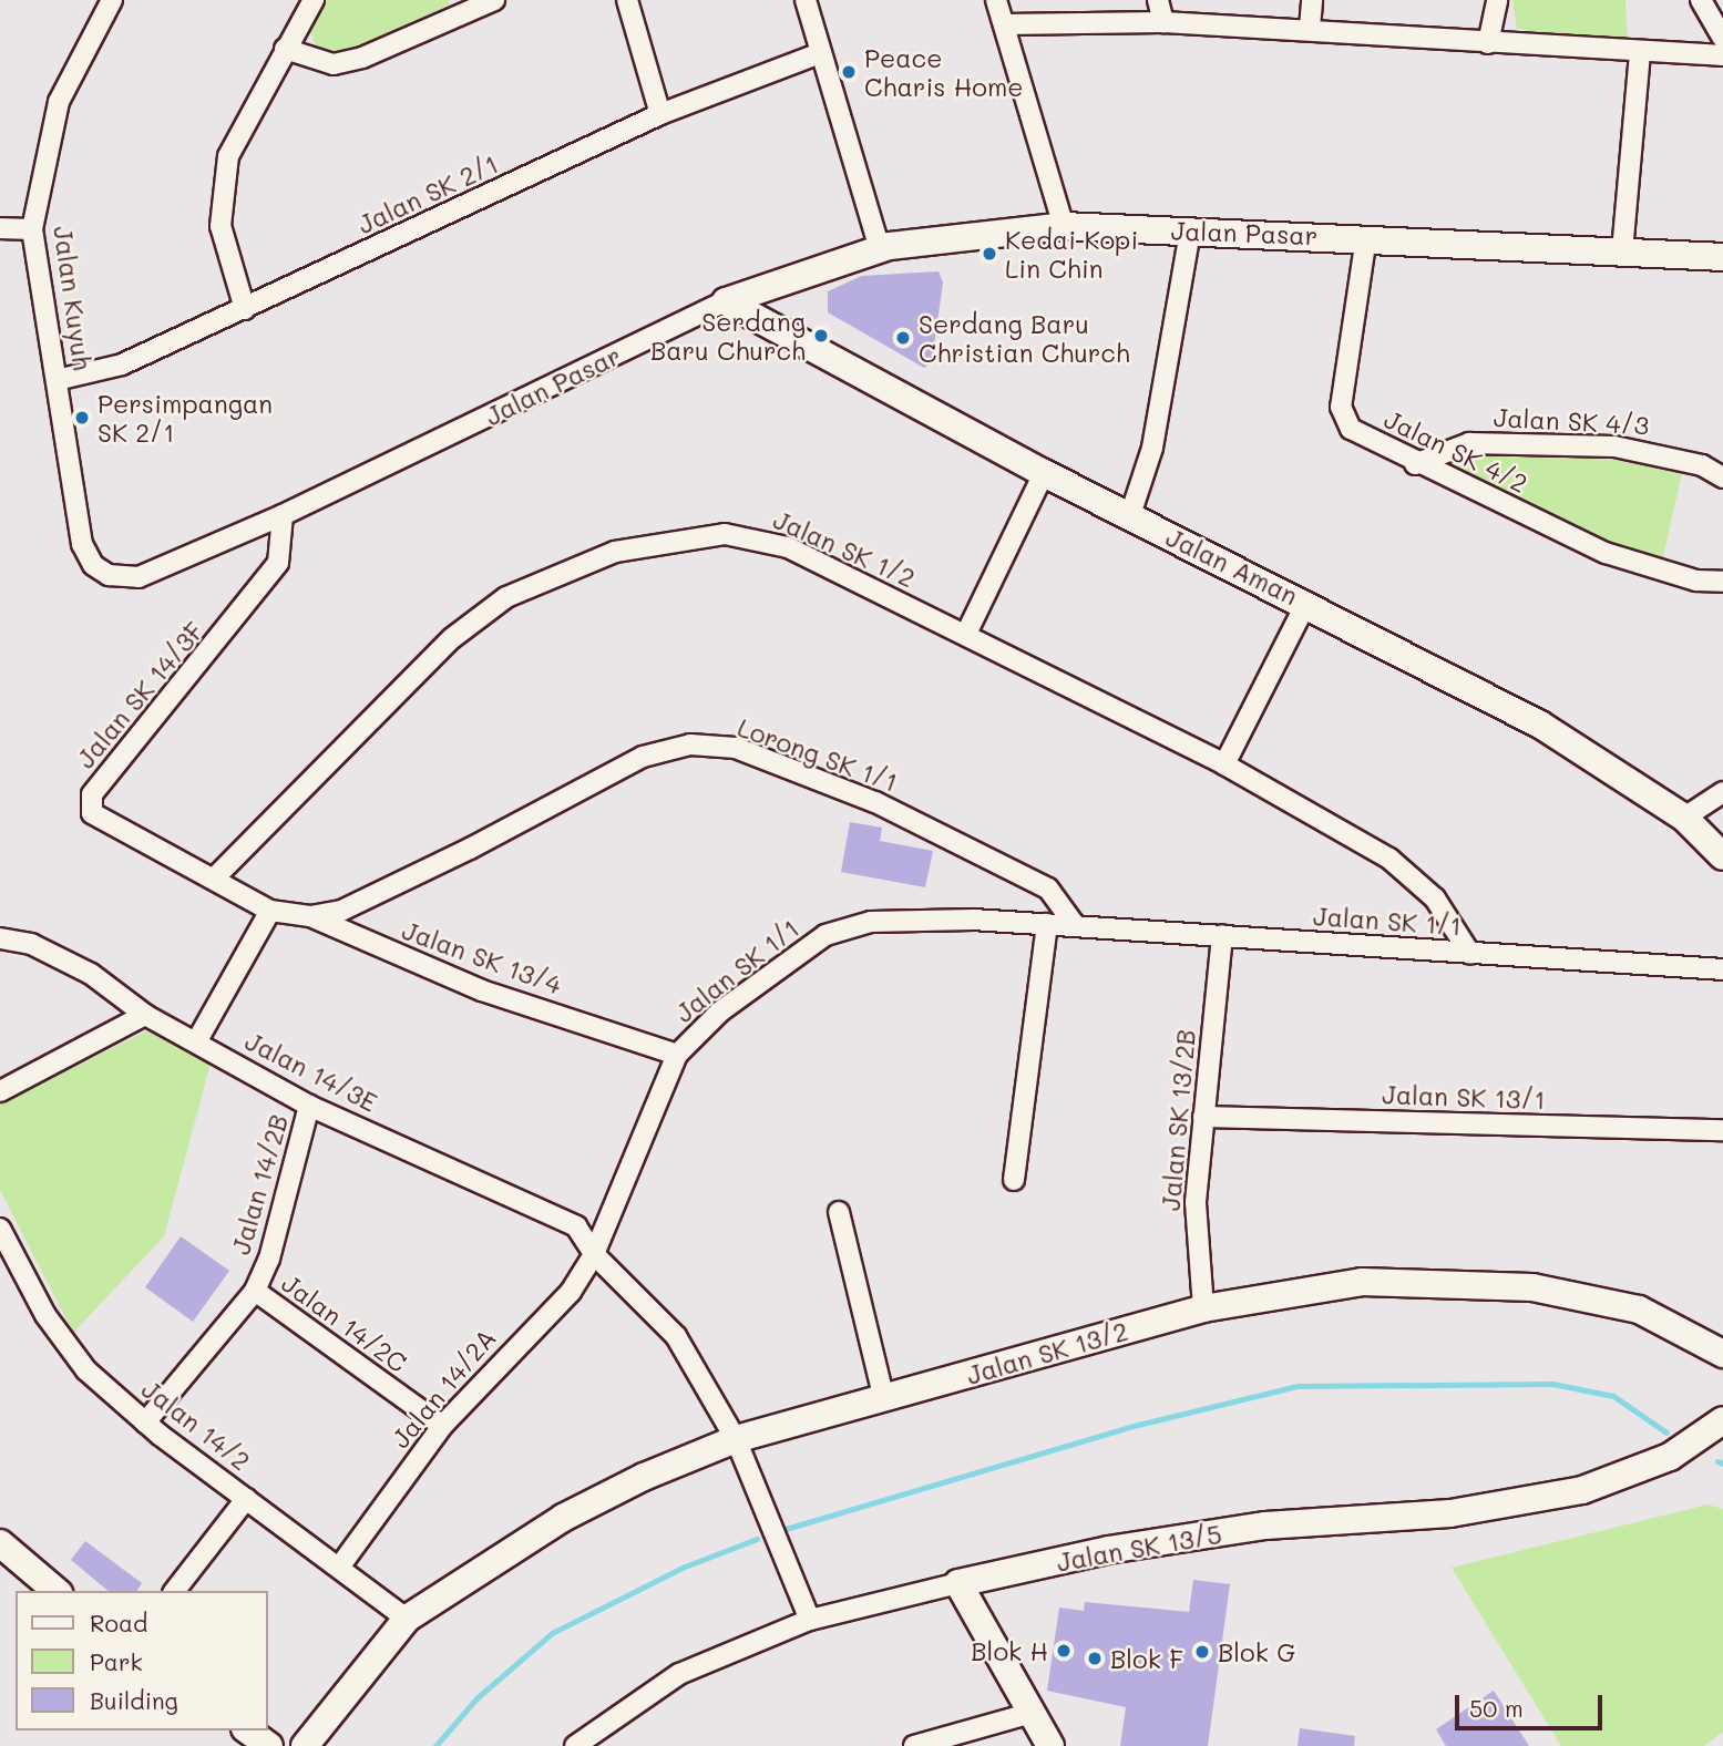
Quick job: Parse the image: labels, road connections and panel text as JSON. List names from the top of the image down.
{
  "streets": {
    "street": [
      "Jalan SK 2/1",
      "Jalan Pasar",
      "Jalan Kuyuh",
      "Jalan SK 4/3",
      "Jalan SK 4/2",
      "Jalan SK 1/2",
      "Jalan Aman",
      "Jalan SK 14/3F",
      "Lorong SK 1/1",
      "Jalan SK 1/1",
      "Jalan SK 13/4",
      "Jalan 14/3E",
      "Jalan SK 13/1",
      "Jalan SK 13/2B",
      "Jalan 14/2B",
      "Jalan 14/2C",
      "Jalan SK 13/2",
      "Jalan 14/2A",
      "Jalan 14/2",
      "Jalan SK 13/5"
    ]
  },
  "crossings": [
    ["Jalan SK 2/1", "Jalan Kuyuh"],
    ["Jalan Pasar", "Jalan Kuyuh"],
    ["Jalan Pasar", "Jalan SK 4/2"],
    ["Jalan Pasar", "Jalan Aman"],
    ["Jalan Pasar", "Jalan SK 14/3F"],
    ["Jalan SK 4/3", "Jalan SK 4/2"],
    ["Jalan SK 1/2", "Jalan SK 14/3F"],
    ["Jalan SK 1/2", "Jalan SK 1/1"],
    ["Jalan SK 14/3F", "Jalan SK 13/4"],
    ["Lorong SK 1/1", "Jalan SK 1/1"],
    ["Lorong SK 1/1", "Jalan SK 13/4"],
    ["Jalan SK 1/1", "Jalan SK 13/4"],
    ["Jalan SK 1/1", "Jalan 14/3E"],
    ["Jalan SK 1/1", "Jalan SK 13/2B"],
    ["Jalan SK 1/1", "Jalan 14/2A"],
    ["Jalan 14/3E", "Jalan 14/2B"],
    ["Jalan 14/3E", "Jalan 14/2A"],
    ["Jalan SK 13/1", "Jalan SK 13/2B"],
    ["Jalan SK 13/2B", "Jalan SK 13/2"],
    ["Jalan 14/2B", "Jalan 14/2C"],
    ["Jalan 14/2B", "Jalan 14/2"],
    ["Jalan 14/2C", "Jalan 14/2A"],
    ["Jalan SK 13/2", "Jalan 14/2"],
    ["Jalan 14/2A", "Jalan 14/2"]
  ],
  "places": [
    "Peace Charis Home",
    "Kedai Kopi Lin Chin",
    "Serdang Baru Church",
    "Serdang Baru Christian Church",
    "Persimpangan SK 2/1",
    "Blok H",
    "Blok G",
    "Blok F"
  ],
  "legend": ["Road", "Park", "Building"],
  "scale_bar": "50 m"
}
